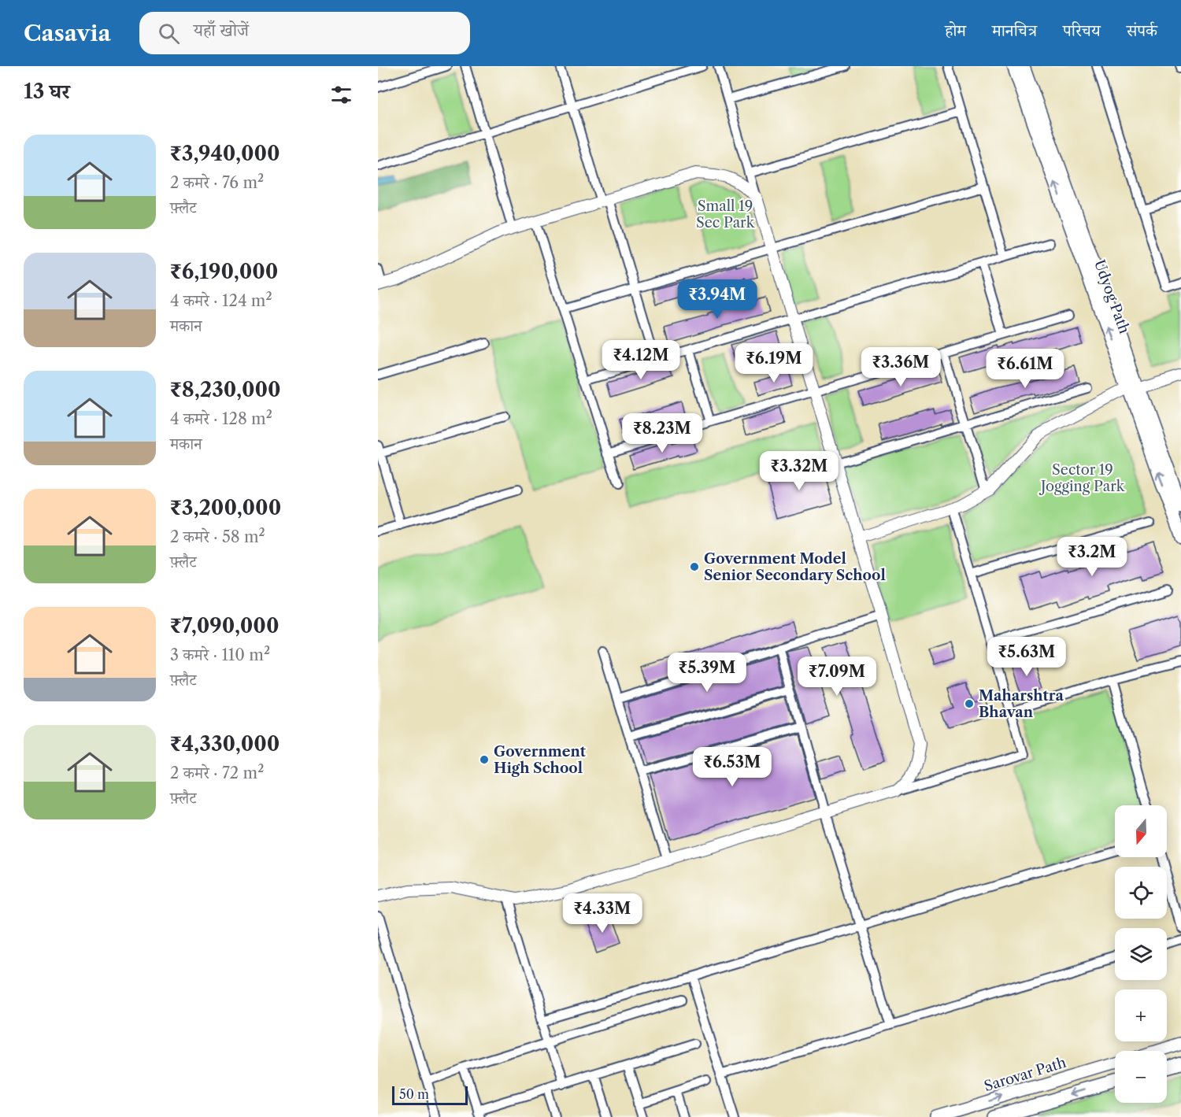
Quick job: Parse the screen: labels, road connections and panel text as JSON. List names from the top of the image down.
{
  "streets": {
    "main road": ["Udyog Path", "Sarovar Path"]
  },
  "parks": ["Small 19 Sec Park", "Sector 19 Jogging Park"],
  "places": ["Government Model Senior Secondary School", "Maharshtra Bhavan", "Government High School"],
  "scale_bar": "50 m",
  "north": "bottom",
  "page": {
    "header": "Casavia",
    "search": "यहाँ खोजें",
    "nav": [
      "होम",
      "मानचित्र",
      "परिचय",
      "संपर्क"
    ],
    "heading": "13 घर",
    "list": [
      {
        "name": "₹3,940,000",
        "note": "2 कमरे · 76 m² · फ़्लैट"
      },
      {
        "name": "₹6,190,000",
        "note": "4 कमरे · 124 m² · मकान"
      },
      {
        "name": "₹8,230,000",
        "note": "4 कमरे · 128 m² · मकान"
      },
      {
        "name": "₹3,200,000",
        "note": "2 कमरे · 58 m² · फ़्लैट"
      },
      {
        "name": "₹7,090,000",
        "note": "3 कमरे · 110 m² · फ़्लैट"
      },
      {
        "name": "₹4,330,000",
        "note": "2 कमरे · 72 m² · फ़्लैट"
      }
    ],
    "price": [
      "₹3.94M",
      "₹4.12M",
      "₹6.19M",
      "₹3.36M",
      "₹6.61M",
      "₹8.23M",
      "₹3.32M",
      "₹3.2M",
      "₹5.63M",
      "₹5.39M",
      "₹7.09M",
      "₹6.53M",
      "₹4.33M"
    ],
    "map_buttons": ["+", "−"],
    "scale": "50 m"
  }
}
